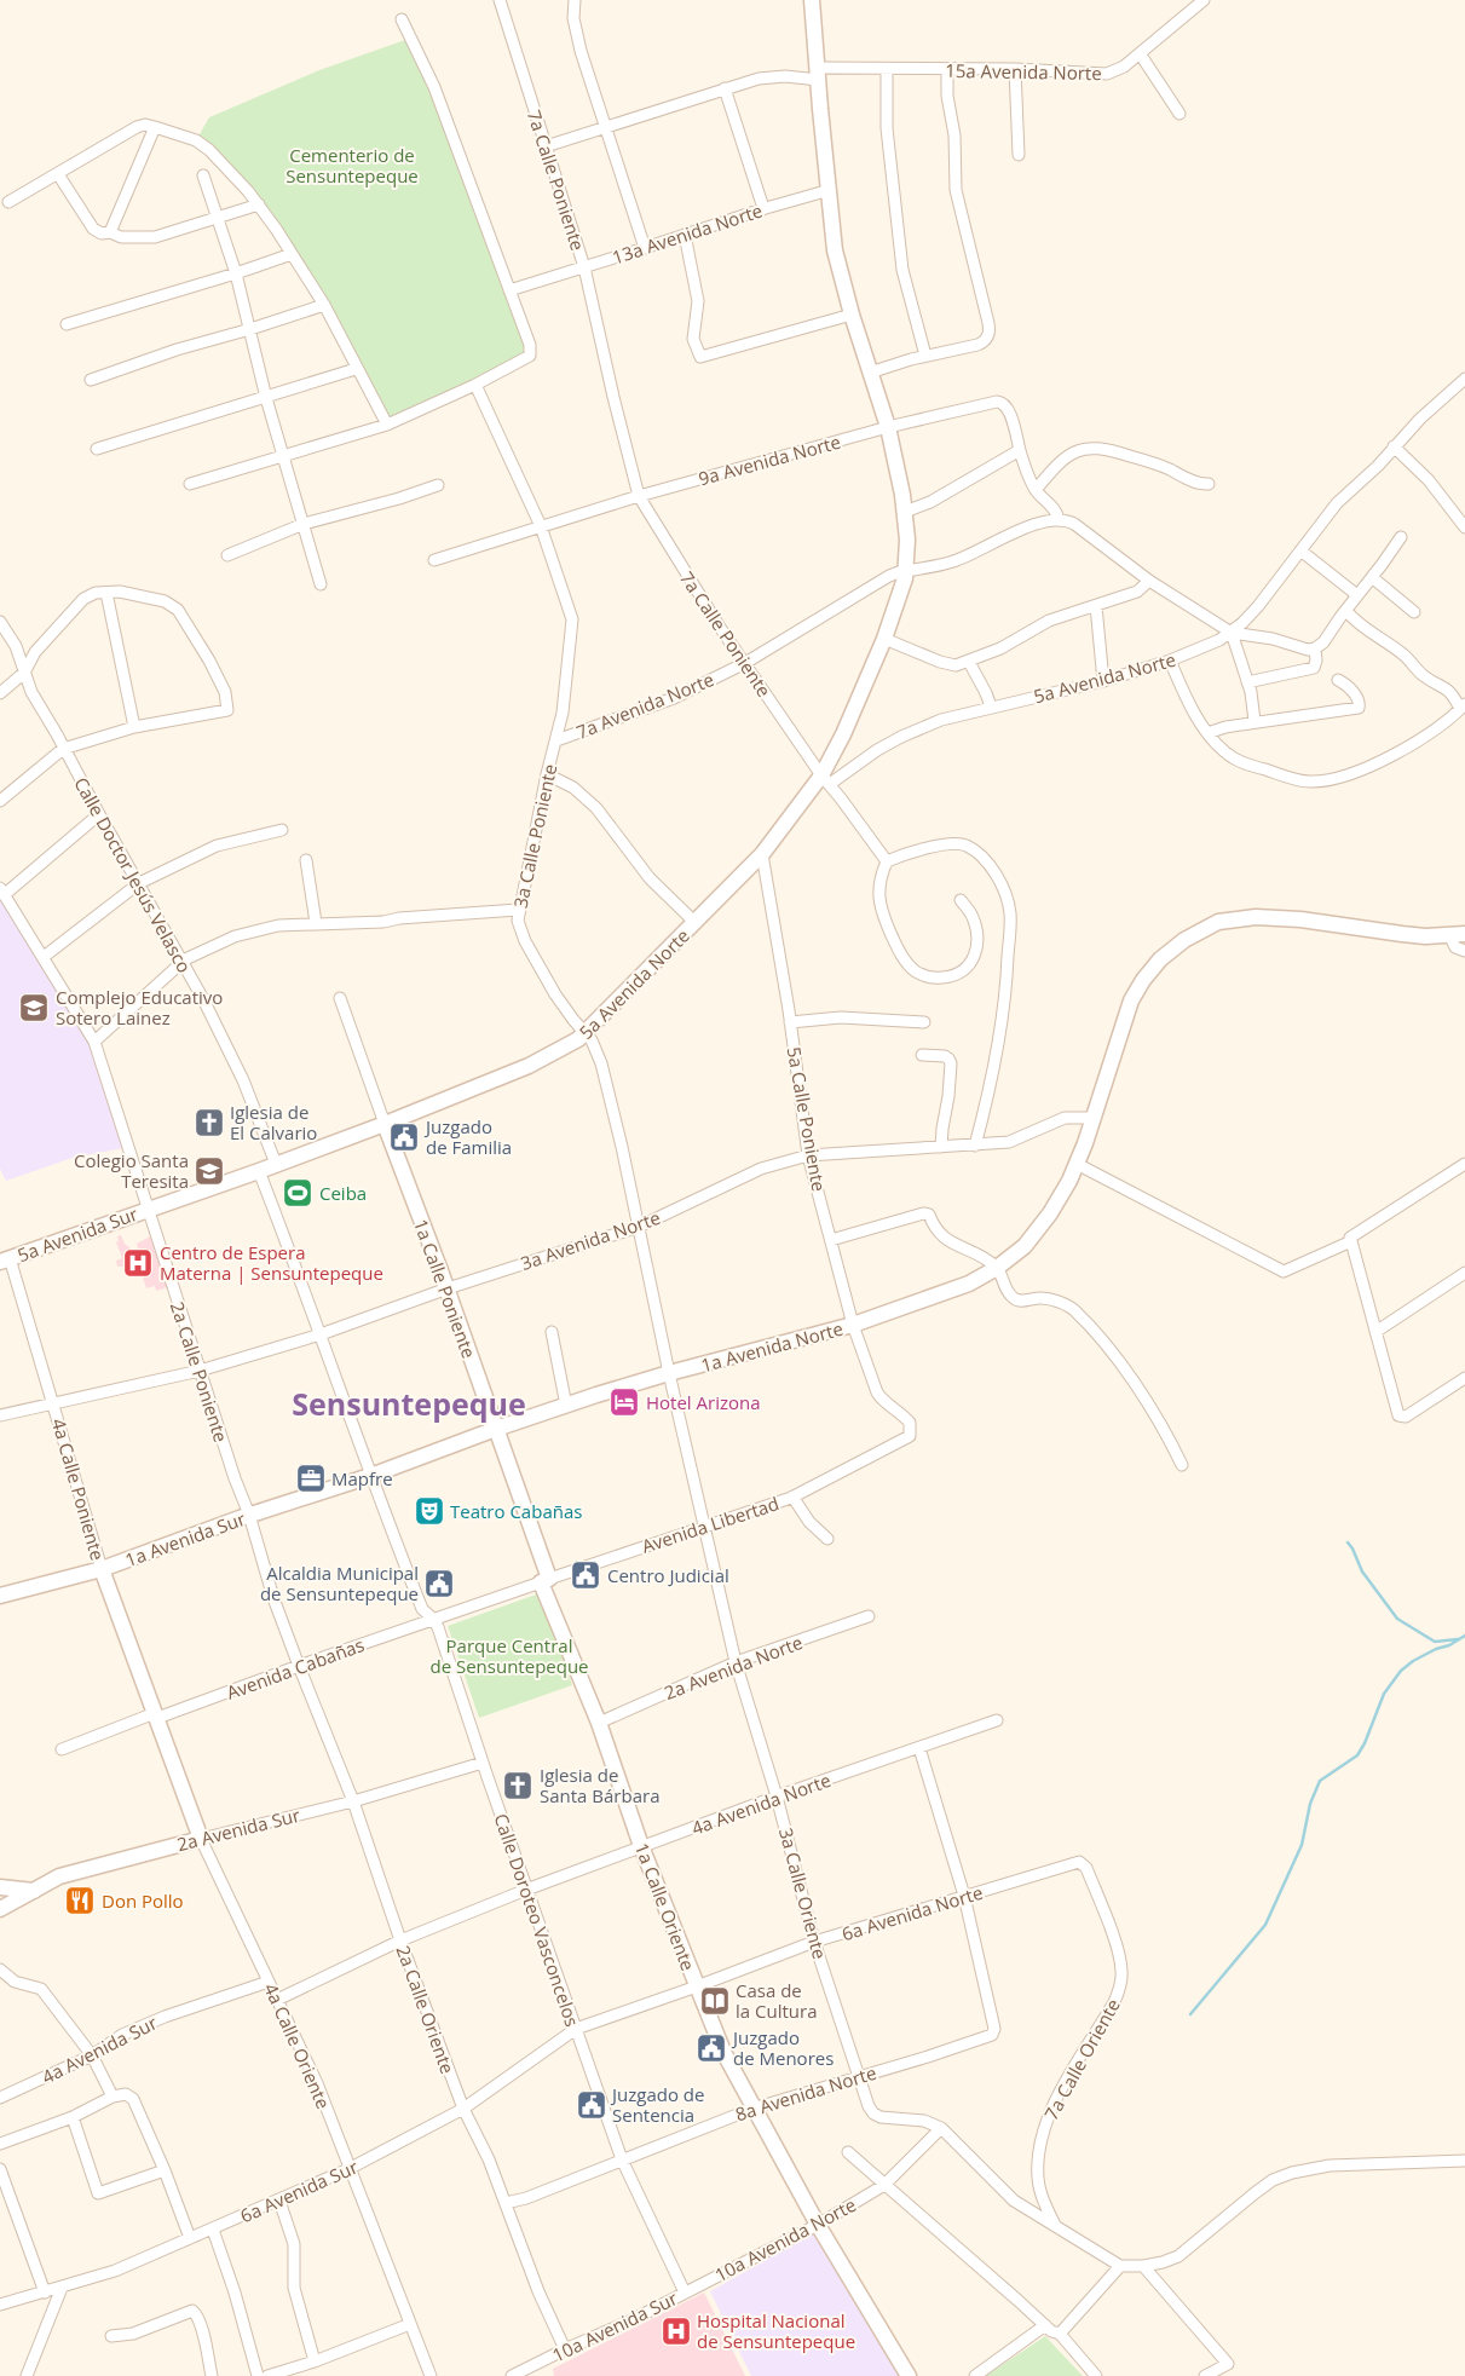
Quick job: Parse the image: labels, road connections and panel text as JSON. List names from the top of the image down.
{
  "streets": {
    "street": [
      "15a Avenida Norte",
      "7a Calle Poniente",
      "13a Avenida Norte",
      "9a Avenida Norte",
      "5a Avenida Norte",
      "7a Avenida Norte",
      "3a Calle Poniente",
      "Calle Doctor Jesús Velasco",
      "5a Calle Poniente",
      "5a Avenida Sur",
      "3a Avenida Norte",
      "1a Calle Poniente",
      "1a Avenida Norte",
      "2a Calle Poniente",
      "4a Calle Poniente",
      "Avenida Libertad",
      "1a Avenida Sur",
      "2a Avenida Norte",
      "Avenida Cabañas",
      "4a Avenida Norte",
      "2a Avenida Sur",
      "3a Calle Oriente",
      "1a Calle Oriente",
      "6a Avenida Norte",
      "Calle Doroteo Vasconcelos",
      "2a Calle Oriente",
      "4a Calle Oriente",
      "4a Avenida Sur",
      "7a Calle Oriente",
      "8a Avenida Norte",
      "6a Avenida Sur",
      "10a Avenida Norte",
      "10a Avenida Sur"
    ]
  },
  "crossings": [
    ["15a Avenida Norte", "7a Calle Poniente"],
    ["7a Calle Poniente", "13a Avenida Norte"],
    ["7a Calle Poniente", "9a Avenida Norte"],
    ["7a Calle Poniente", "5a Avenida Norte"],
    ["7a Calle Poniente", "7a Avenida Norte"],
    ["9a Avenida Norte", "3a Calle Poniente"],
    ["5a Avenida Norte", "3a Calle Poniente"],
    ["5a Avenida Norte", "Calle Doctor Jesús Velasco"],
    ["5a Avenida Norte", "5a Calle Poniente"],
    ["5a Avenida Norte", "5a Avenida Sur"],
    ["5a Avenida Norte", "1a Calle Poniente"],
    ["5a Avenida Norte", "Calle Doroteo Vasconcelos"],
    ["7a Avenida Norte", "3a Calle Poniente"],
    ["3a Calle Poniente", "3a Avenida Norte"],
    ["3a Calle Poniente", "1a Avenida Norte"],
    ["3a Calle Poniente", "Avenida Libertad"],
    ["3a Calle Poniente", "3a Calle Oriente"],
    ["5a Calle Poniente", "3a Avenida Norte"],
    ["5a Calle Poniente", "1a Avenida Norte"],
    ["5a Calle Poniente", "Avenida Libertad"],
    ["5a Avenida Sur", "2a Calle Poniente"],
    ["5a Avenida Sur", "4a Calle Poniente"],
    ["5a Avenida Sur", "Calle Doroteo Vasconcelos"],
    ["3a Avenida Norte", "1a Calle Poniente"],
    ["3a Avenida Norte", "2a Calle Poniente"],
    ["3a Avenida Norte", "4a Calle Poniente"],
    ["3a Avenida Norte", "Calle Doroteo Vasconcelos"],
    ["1a Calle Poniente", "1a Avenida Norte"],
    ["1a Calle Poniente", "Avenida Libertad"],
    ["1a Calle Poniente", "1a Calle Oriente"],
    ["1a Avenida Norte", "1a Avenida Sur"],
    ["1a Avenida Norte", "Calle Doroteo Vasconcelos"],
    ["2a Calle Poniente", "1a Avenida Sur"],
    ["2a Calle Poniente", "Avenida Cabañas"],
    ["2a Calle Poniente", "2a Calle Oriente"],
    ["4a Calle Poniente", "1a Avenida Sur"],
    ["4a Calle Poniente", "Avenida Cabañas"],
    ["4a Calle Poniente", "4a Calle Oriente"],
    ["Avenida Libertad", "Avenida Cabañas"],
    ["Avenida Libertad", "3a Calle Oriente"],
    ["Avenida Libertad", "1a Calle Oriente"],
    ["Avenida Libertad", "Calle Doroteo Vasconcelos"],
    ["1a Avenida Sur", "Calle Doroteo Vasconcelos"],
    ["2a Avenida Norte", "3a Calle Oriente"],
    ["2a Avenida Norte", "1a Calle Oriente"],
    ["Avenida Cabañas", "Calle Doroteo Vasconcelos"],
    ["Avenida Cabañas", "2a Calle Oriente"],
    ["Avenida Cabañas", "4a Calle Oriente"],
    ["4a Avenida Norte", "3a Calle Oriente"],
    ["4a Avenida Norte", "1a Calle Oriente"],
    ["4a Avenida Norte", "Calle Doroteo Vasconcelos"],
    ["2a Avenida Sur", "Calle Doroteo Vasconcelos"],
    ["2a Avenida Sur", "2a Calle Oriente"],
    ["2a Avenida Sur", "4a Calle Oriente"],
    ["3a Calle Oriente", "6a Avenida Norte"],
    ["3a Calle Oriente", "7a Calle Oriente"],
    ["3a Calle Oriente", "8a Avenida Norte"],
    ["3a Calle Oriente", "10a Avenida Norte"],
    ["1a Calle Oriente", "6a Avenida Norte"],
    ["1a Calle Oriente", "8a Avenida Norte"],
    ["1a Calle Oriente", "10a Avenida Norte"],
    ["6a Avenida Norte", "Calle Doroteo Vasconcelos"],
    ["6a Avenida Norte", "7a Calle Oriente"],
    ["6a Avenida Norte", "8a Avenida Norte"],
    ["6a Avenida Norte", "6a Avenida Sur"],
    ["Calle Doroteo Vasconcelos", "8a Avenida Norte"],
    ["Calle Doroteo Vasconcelos", "6a Avenida Sur"],
    ["Calle Doroteo Vasconcelos", "10a Avenida Norte"],
    ["Calle Doroteo Vasconcelos", "10a Avenida Sur"],
    ["2a Calle Oriente", "8a Avenida Norte"],
    ["2a Calle Oriente", "6a Avenida Sur"],
    ["2a Calle Oriente", "10a Avenida Sur"],
    ["4a Calle Oriente", "4a Avenida Sur"],
    ["4a Calle Oriente", "6a Avenida Sur"],
    ["10a Avenida Norte", "10a Avenida Sur"]
  ],
  "districts": ["Sensuntepeque"],
  "parks": ["Cementerio de Sensuntepeque", "Parque Central de Sensuntepeque"],
  "places": {
    "school or university": ["Complejo Educativo Sotero Lainez", "Colegio Santa Teresita"],
    "church": ["Iglesia de El Calvario", "Iglesia de Santa Bárbara"],
    "public building": [
      "Juzgado de Familia",
      "Centro Judicial",
      "Alcaldia Municipal de Sensuntepeque",
      "Juzgado de Menores",
      "Juzgado de Sentencia"
    ],
    "sports": ["Ceiba"],
    "hospital": ["Centro de Espera Materna | Sensuntepeque", "Hospital Nacional de Sensuntepeque"],
    "hotel": ["Hotel Arizona"],
    "office": ["Mapfre"],
    "theatre": ["Teatro Cabañas"],
    "restaurant": ["Don Pollo"],
    "library": ["Casa de la Cultura"]
  }
}
